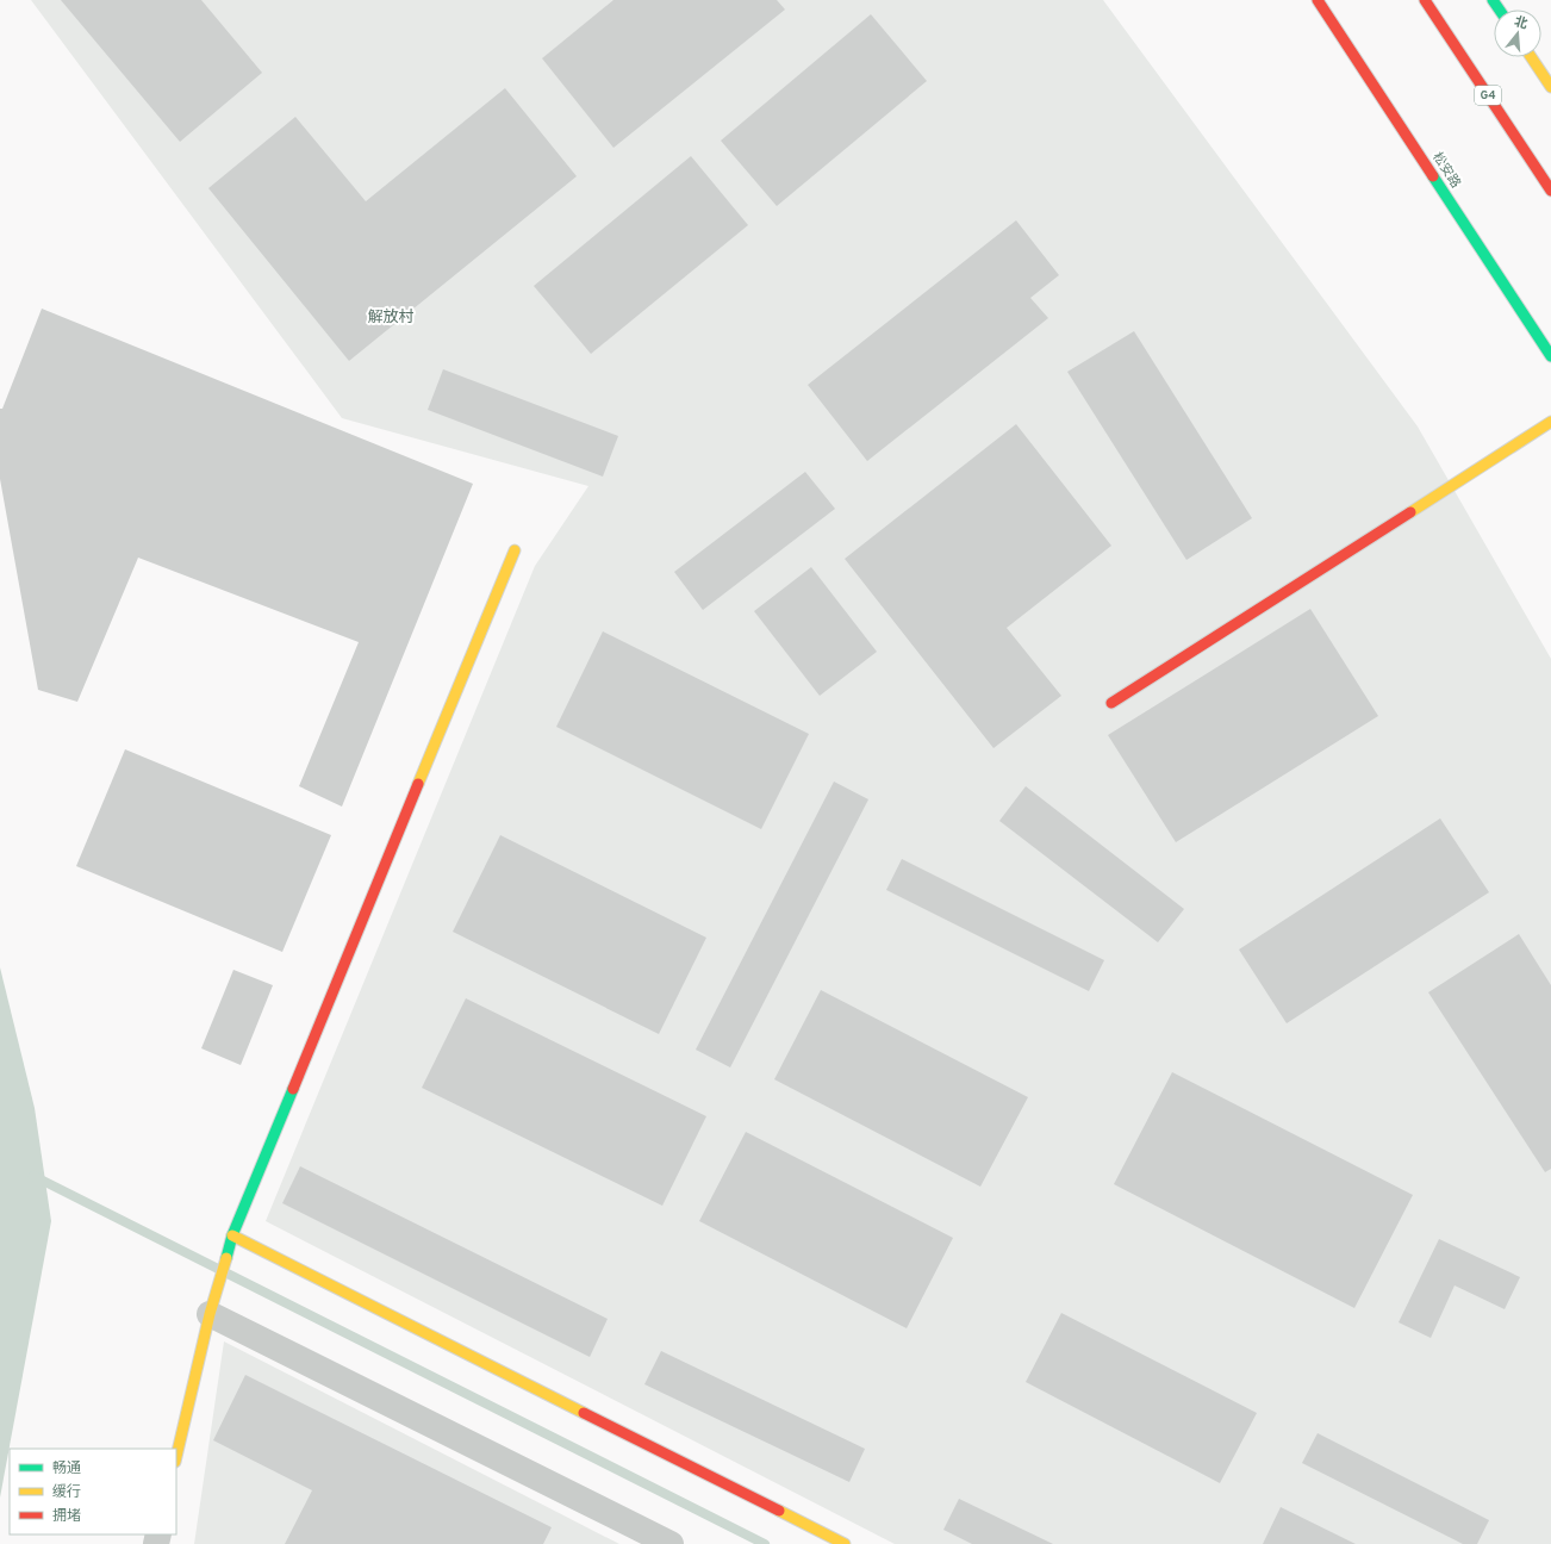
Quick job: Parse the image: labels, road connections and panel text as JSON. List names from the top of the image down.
{
  "streets": {
    "main road": ["G4", "松安路"]
  },
  "districts": ["解放村"],
  "legend": ["畅通", "缓行", "拥堵"],
  "north": "top"
}
